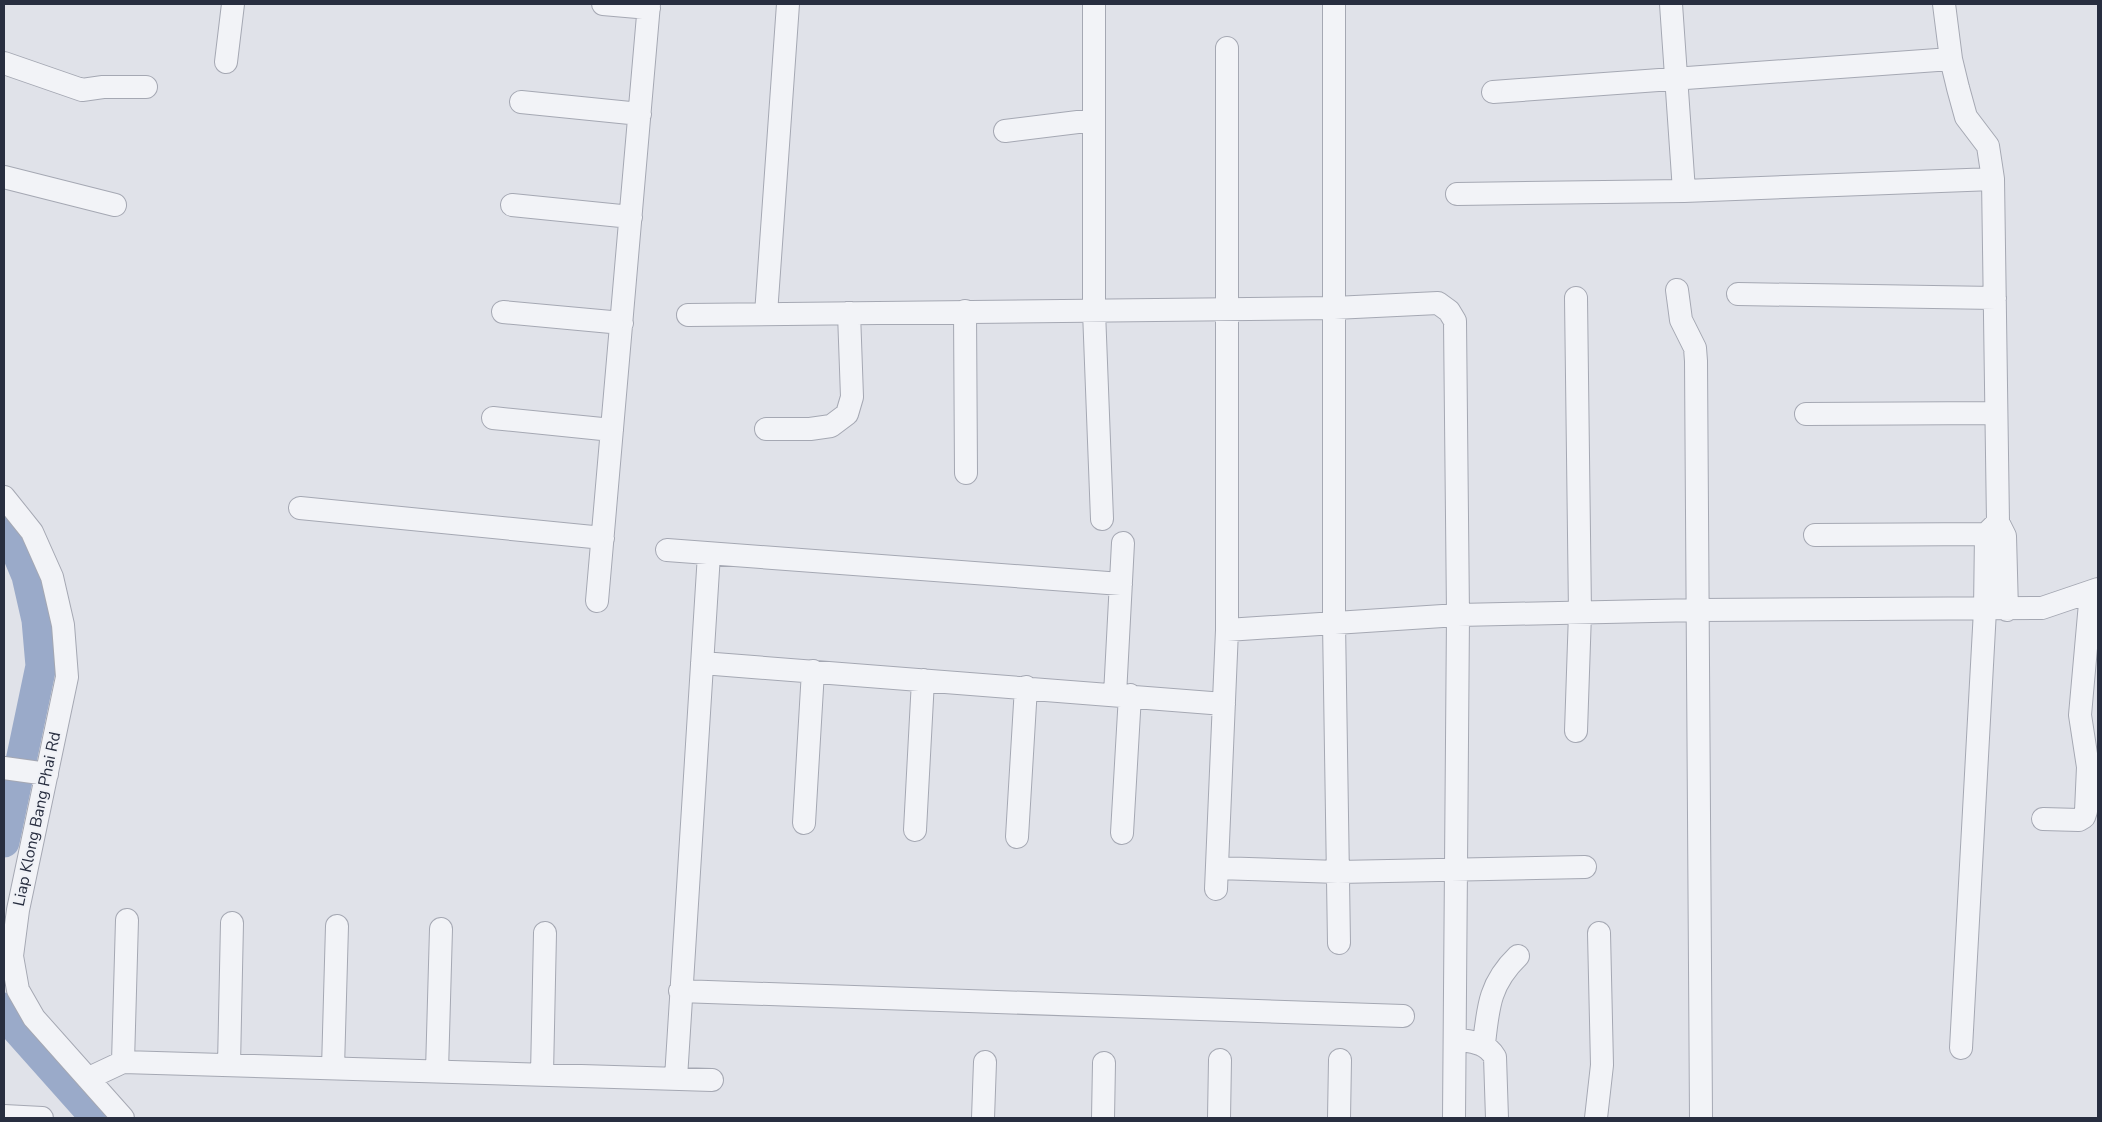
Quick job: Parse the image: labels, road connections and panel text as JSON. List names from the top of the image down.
{
  "streets": {
    "street": ["Liap Klong Bang Phai Rd"]
  }
}
